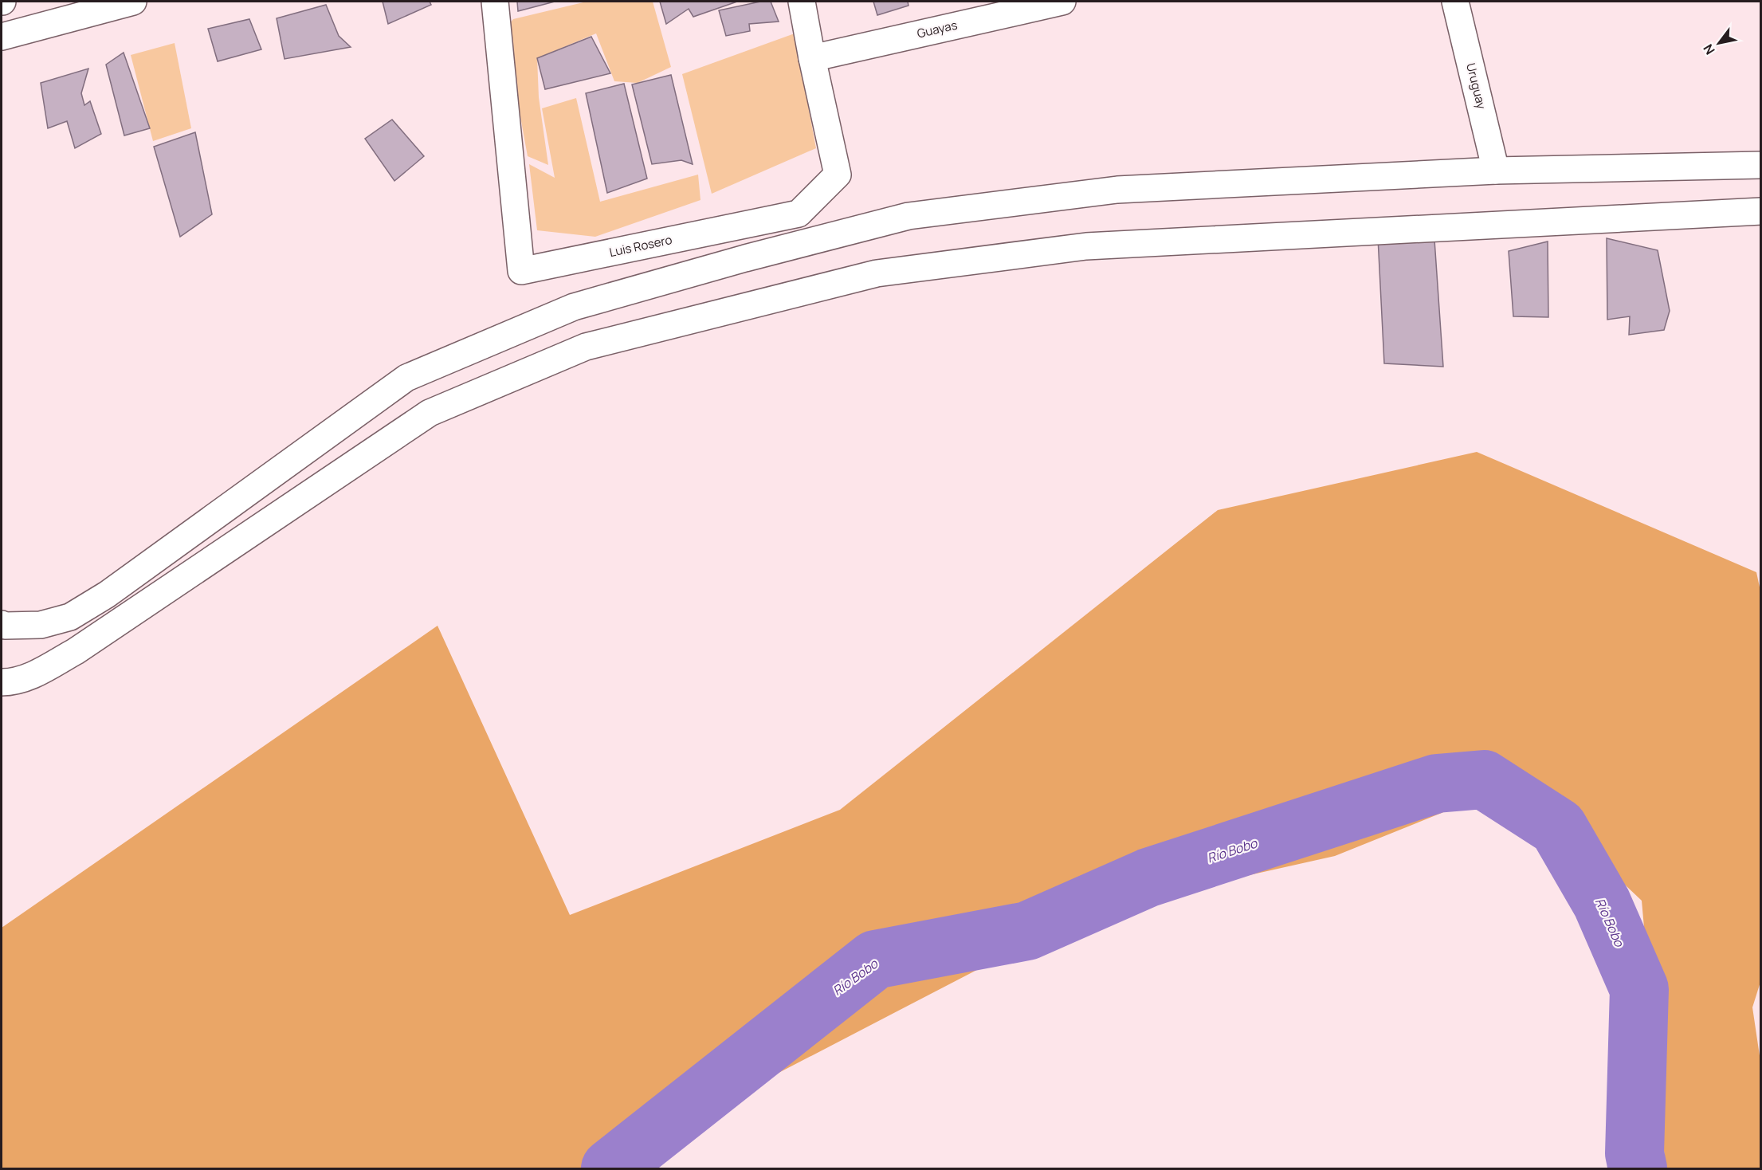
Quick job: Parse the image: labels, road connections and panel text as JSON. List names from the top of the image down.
{
  "streets": {
    "main road": ["Guayas", "Uruguay", "Luis Rosero"]
  },
  "crossings": [
    ["Guayas", "Luis Rosero"]
  ],
  "water": ["Río Bobo"],
  "north": "bottom left"
}
